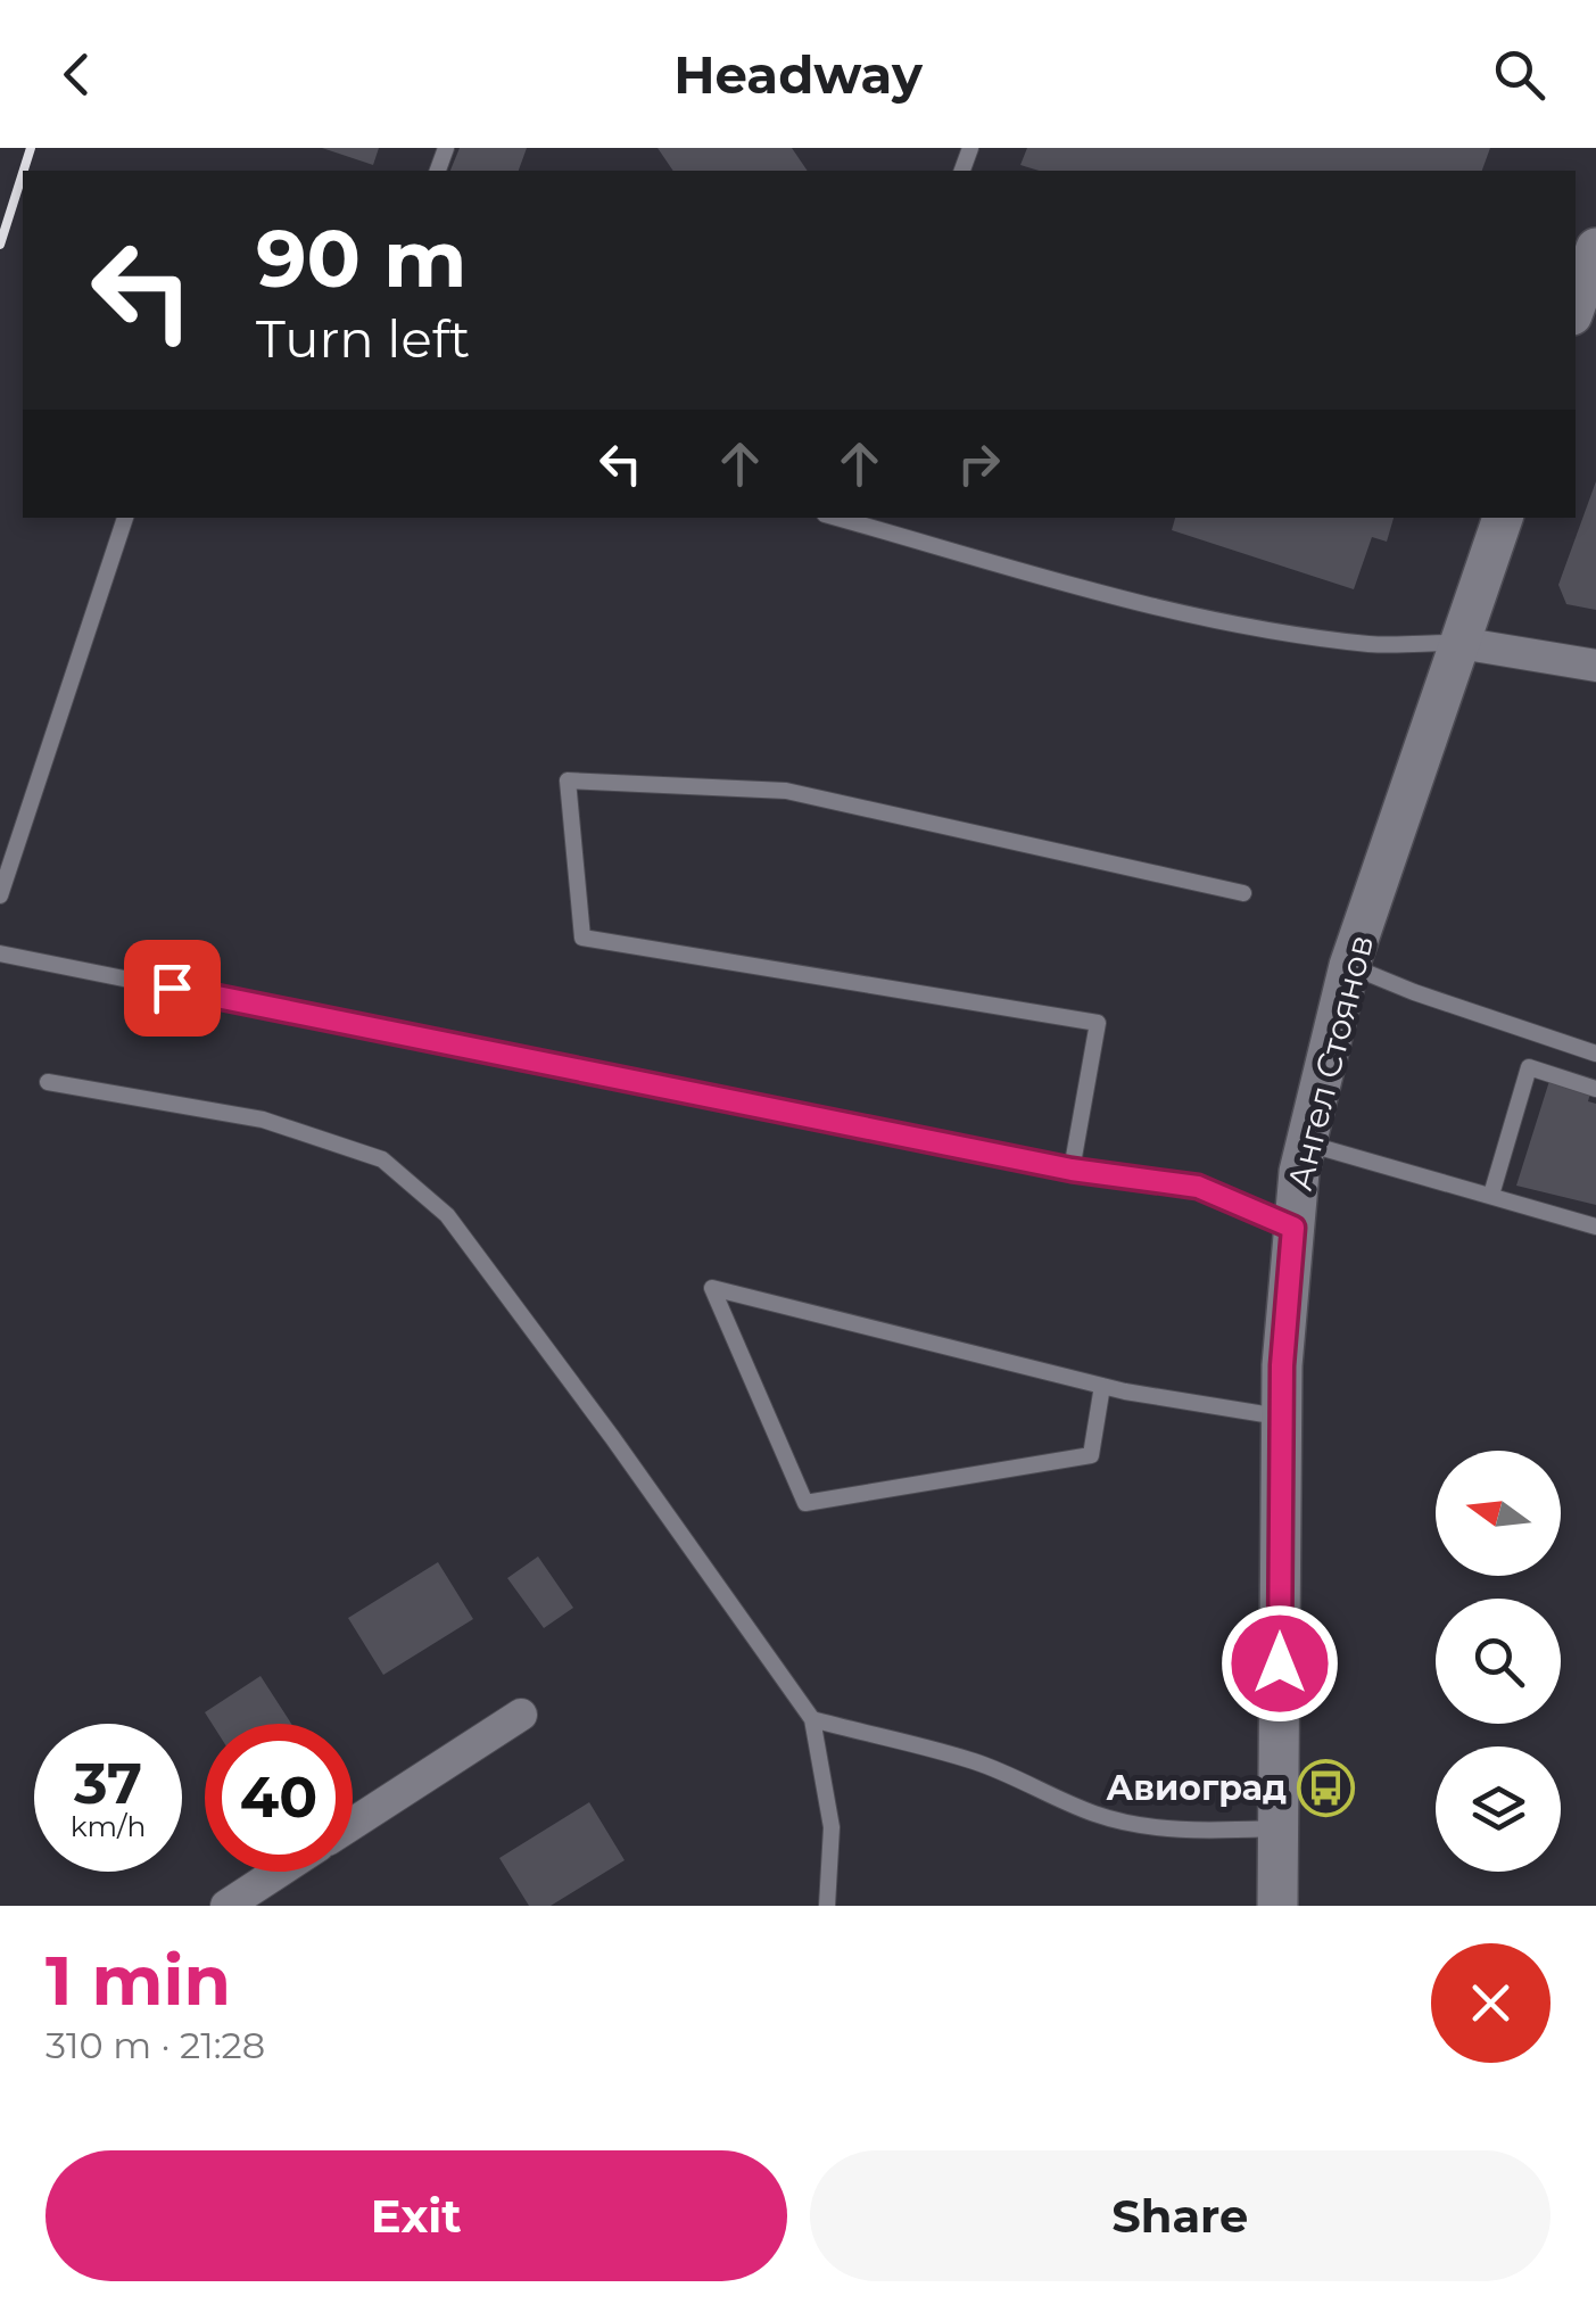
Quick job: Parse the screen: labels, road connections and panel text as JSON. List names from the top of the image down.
{
  "streets": {
    "street": ["Ангел Стоянов"]
  },
  "places": {
    "bus stop": ["Авиоград"]
  },
  "north": "left",
  "page": {
    "header": "Headway",
    "turn": ["90 m", "Turn left"],
    "speed": "37 km/h",
    "limit": "40",
    "heading": ["1 min", "310 m · 21:28"],
    "buttons": ["Exit", "Share"]
  }
}
